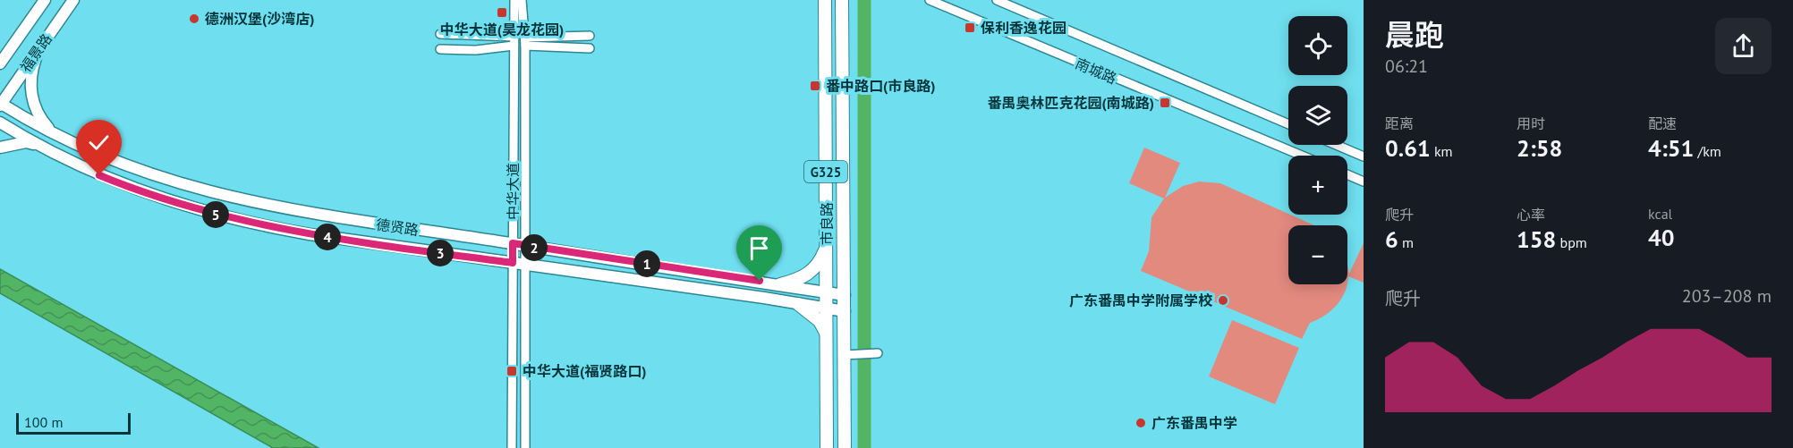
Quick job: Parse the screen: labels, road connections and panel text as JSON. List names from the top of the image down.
{
  "streets": {
    "highway": ["G325", "市良路"],
    "main road": ["福景路", "德贤路"],
    "street": ["南城路", "中华大道"]
  },
  "crossings": [
    ["福景路", "德贤路"],
    ["中华大道", "德贤路"],
    ["市良路", "德贤路"]
  ],
  "places": {
    "transit": [
      "中华大道(昊龙花园)",
      "保利香逸花园",
      "番中路口(市良路)",
      "番禺奥林匹克花园(南城路)",
      "中华大道(福贤路口)"
    ],
    "other": ["德洲汉堡(沙湾店)", "广东番禺中学附属学校", "广东番禺中学"]
  },
  "scale_bar": "100 m",
  "page": {
    "heading": ["晨跑", "06:21"],
    "map_buttons": ["+", "−"],
    "stats": [
      ["距离", "0.61 km"],
      ["用时", "2:58"],
      ["配速", "4:51 /km"],
      ["爬升", "6 m"],
      ["心率", "158 bpm"],
      ["kcal", "40"]
    ],
    "pins": [
      "5",
      "4",
      "2",
      "3",
      "1"
    ],
    "chart": ["爬升", "203–208 m"],
    "scale": "100 m"
  }
}
